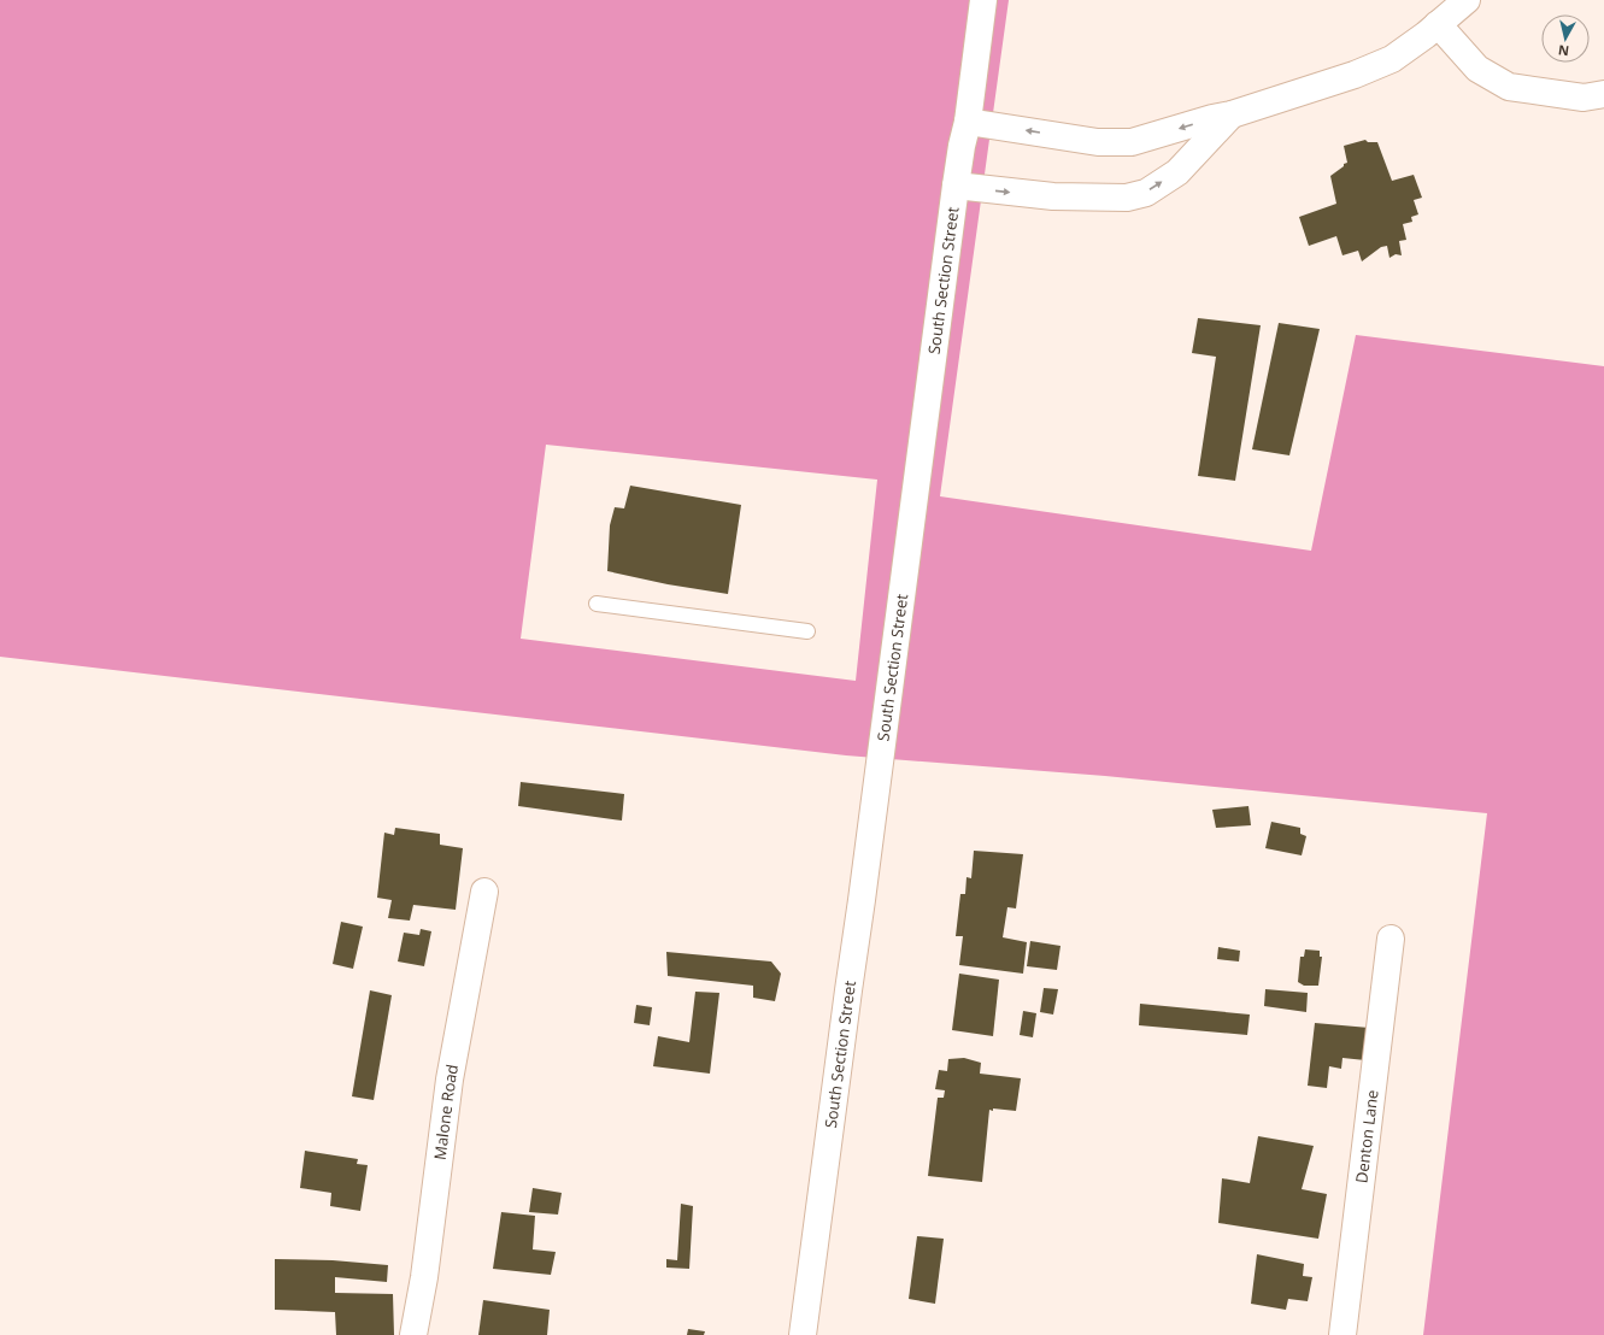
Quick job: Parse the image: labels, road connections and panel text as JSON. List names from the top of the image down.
{
  "streets": {
    "street": ["South Section Street", "Malone Road", "Denton Lane"]
  },
  "north": "bottom"
}
